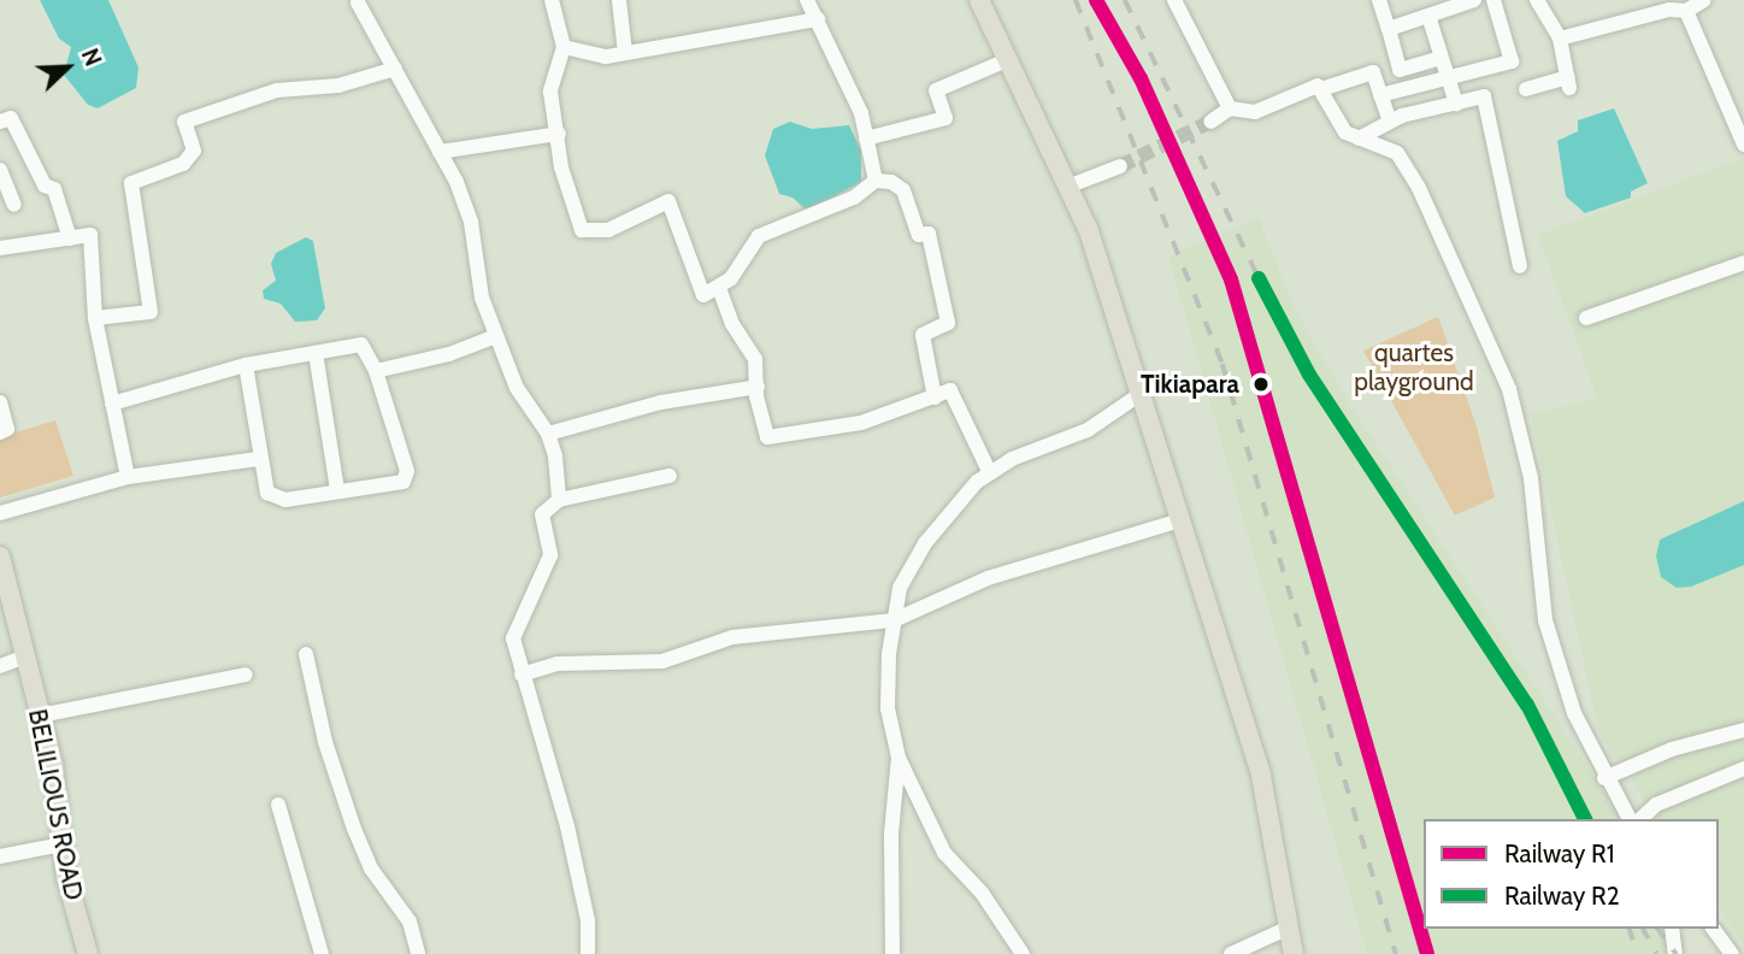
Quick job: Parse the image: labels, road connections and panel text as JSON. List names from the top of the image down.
{
  "streets": {
    "main road": ["BELILIOUS ROAD"]
  },
  "parks": ["quartes playground"],
  "places": ["Tikiapara"],
  "lines": ["rail line R1", "rail line R2"],
  "legend": ["Railway R1", "Railway R2"],
  "north": "top right"
}
